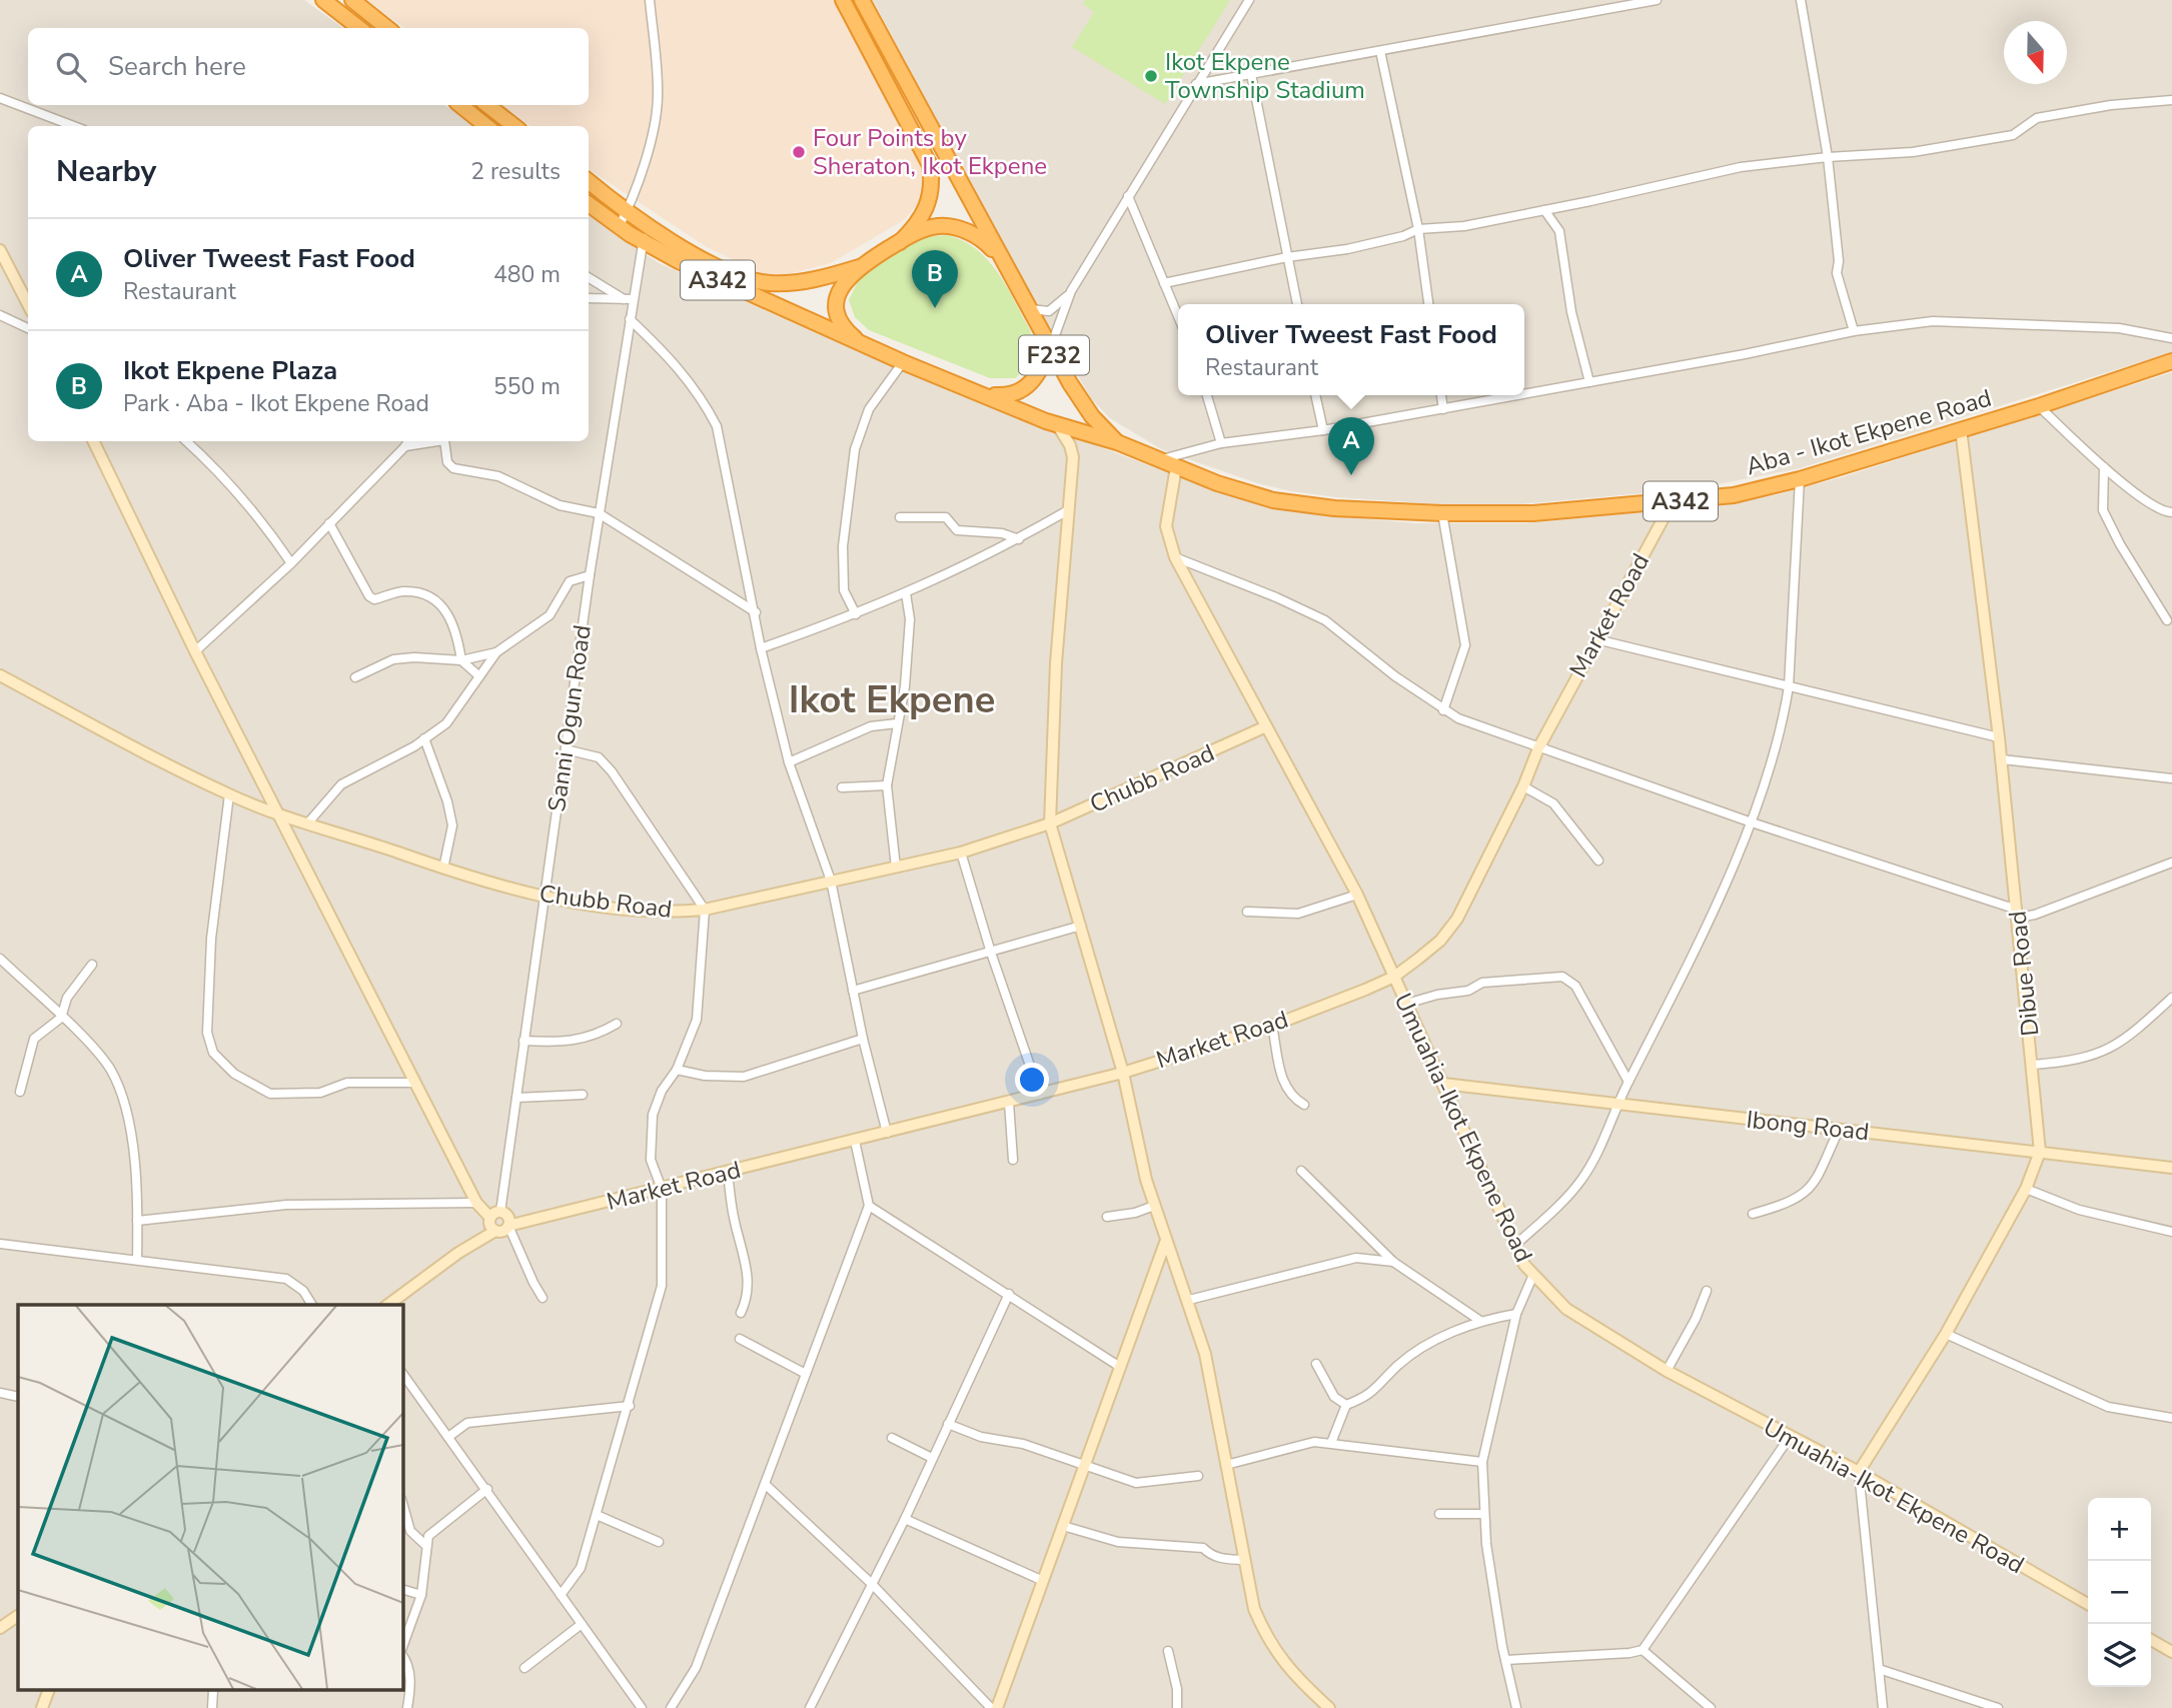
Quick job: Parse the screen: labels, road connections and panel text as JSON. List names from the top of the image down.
{
  "streets": {
    "highway": ["A342", "F232", "Aba - Ikot Ekpene Road"],
    "main road": [
      "Market Road",
      "Chubb Road",
      "Dibue Road",
      "Ibong Road",
      "Umuahia-Ikot Ekpene Road"
    ],
    "street": ["Sanni Ogun Road"]
  },
  "crossings": [
    ["A342", "F232"],
    ["A342", "Aba - Ikot Ekpene Road"],
    ["A342", "Sanni Ogun Road"],
    ["F232", "Aba - Ikot Ekpene Road"],
    ["Aba - Ikot Ekpene Road", "Market Road"],
    ["Aba - Ikot Ekpene Road", "Sanni Ogun Road"],
    ["Aba - Ikot Ekpene Road", "Dibue Road"],
    ["Aba - Ikot Ekpene Road", "Umuahia-Ikot Ekpene Road"],
    ["Market Road", "Sanni Ogun Road"],
    ["Market Road", "Umuahia-Ikot Ekpene Road"],
    ["Sanni Ogun Road", "Chubb Road"],
    ["Chubb Road", "Umuahia-Ikot Ekpene Road"],
    ["Dibue Road", "Ibong Road"],
    ["Dibue Road", "Umuahia-Ikot Ekpene Road"],
    ["Ibong Road", "Umuahia-Ikot Ekpene Road"]
  ],
  "districts": ["Ikot Ekpene"],
  "places": ["Ikot Ekpene Township Stadium", "Four Points by Sheraton, Ikot Ekpene"],
  "north": "bottom",
  "page": {
    "search": "Search here",
    "heading": ["Nearby", "2 results"],
    "list": [
      {
        "mark": "A",
        "name": "Oliver Tweest Fast Food",
        "note": "Restaurant",
        "value": "480 m"
      },
      {
        "mark": "B",
        "name": "Ikot Ekpene Plaza",
        "note": "Park · Aba - Ikot Ekpene Road",
        "value": "550 m"
      }
    ],
    "pins": ["B", "A"],
    "popup": ["Oliver Tweest Fast Food", "Restaurant"],
    "map_buttons": ["+", "−"]
  }
}
